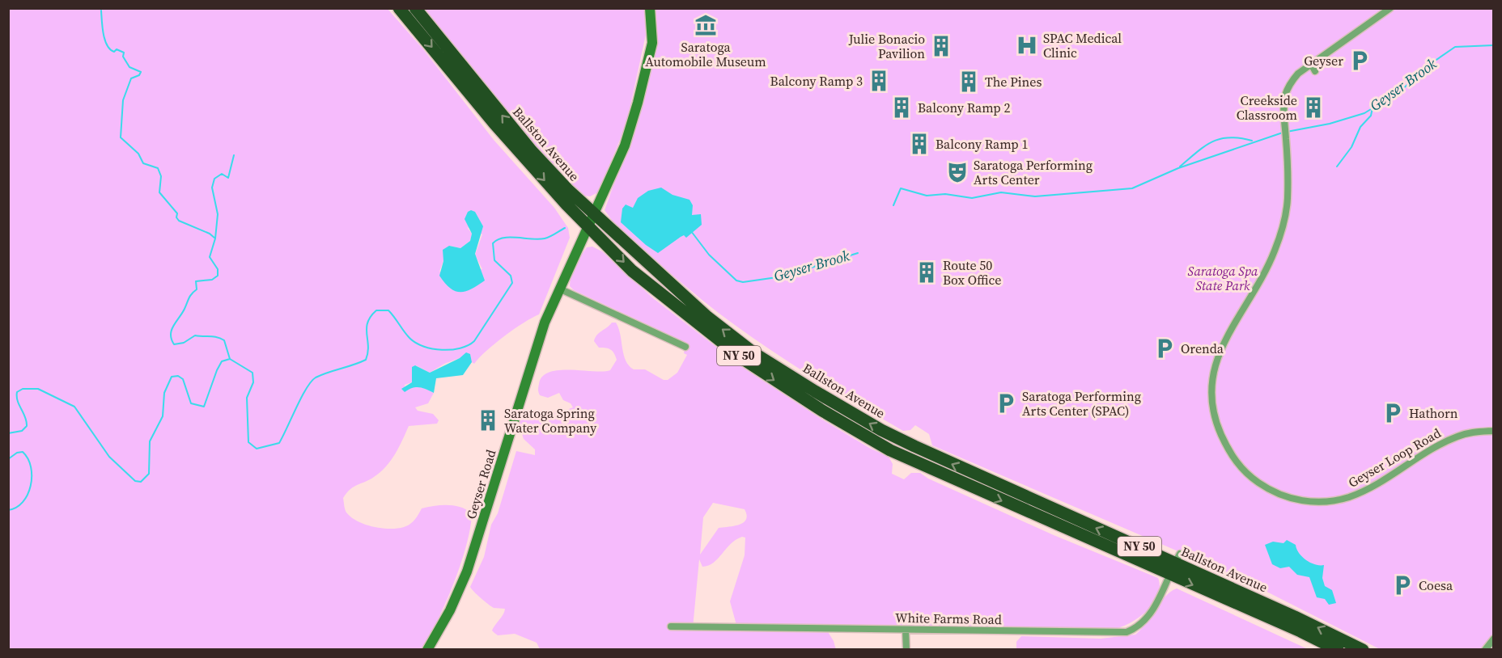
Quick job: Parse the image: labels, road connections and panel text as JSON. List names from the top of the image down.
{
  "streets": {
    "highway": ["Ballston Avenue", "NY 50"],
    "street": ["Geyser Loop Road", "Geyser Road", "White Farms Road"]
  },
  "crossings": [
    ["Ballston Avenue", "Geyser Road"],
    ["Ballston Avenue", "White Farms Road"]
  ],
  "water": ["Geyser Brook"],
  "parks": ["Saratoga Spa State Park"],
  "places": {
    "museum": ["Saratoga Automobile Museum"],
    "hospital": ["SPAC Medical Clinic"],
    "building": [
      "Julie Bonacio Pavilion",
      "Balcony Ramp 3",
      "The Pines",
      "Balcony Ramp 2",
      "Creekside Classroom",
      "Balcony Ramp 1",
      "Route 50 Box Office",
      "Saratoga Spring Water Company"
    ],
    "parking": [
      "Geyser",
      "Orenda",
      "Saratoga Performing Arts Center (SPAC)",
      "Hathorn",
      "Coesa"
    ],
    "theatre": ["Saratoga Performing Arts Center"]
  }
}
